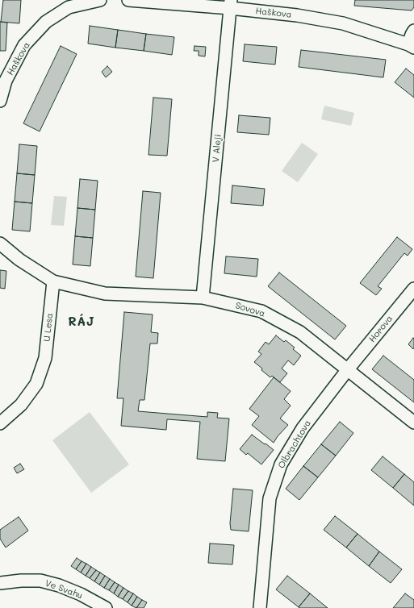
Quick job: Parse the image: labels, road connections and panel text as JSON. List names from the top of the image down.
{
  "streets": {
    "street": [
      "Haškova",
      "V Aleji",
      "Sovova",
      "U Lesa",
      "Horova",
      "Olbrachtova",
      "Ve Svahu"
    ]
  },
  "crossings": [
    ["Haškova", "V Aleji"],
    ["V Aleji", "Sovova"],
    ["Sovova", "U Lesa"],
    ["Sovova", "Horova"],
    ["Sovova", "Olbrachtova"],
    ["Horova", "Olbrachtova"]
  ],
  "districts": ["RÁJ"]
}
